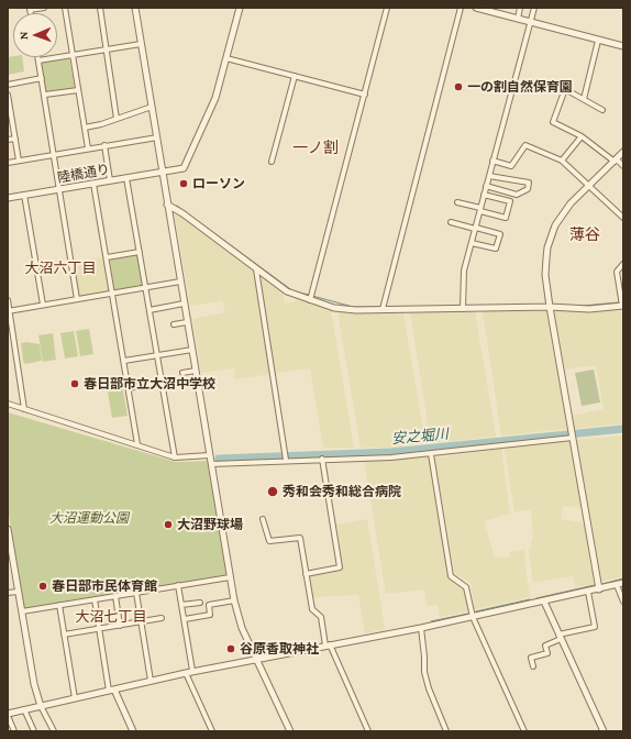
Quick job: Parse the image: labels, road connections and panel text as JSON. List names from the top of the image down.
{
  "streets": {
    "street": ["陸橋通り"]
  },
  "districts": [
    "一ノ割",
    "薄谷",
    "大沼六丁目",
    "大沼七丁目"
  ],
  "water": ["安之堀川"],
  "parks": ["大沼運動公園"],
  "places": [
    "一の割自然保育園",
    "ローソン",
    "春日部市立大沼中学校",
    "秀和会秀和総合病院",
    "大沼野球場",
    "春日部市民体育館",
    "谷原香取神社"
  ],
  "north": "left"
}
